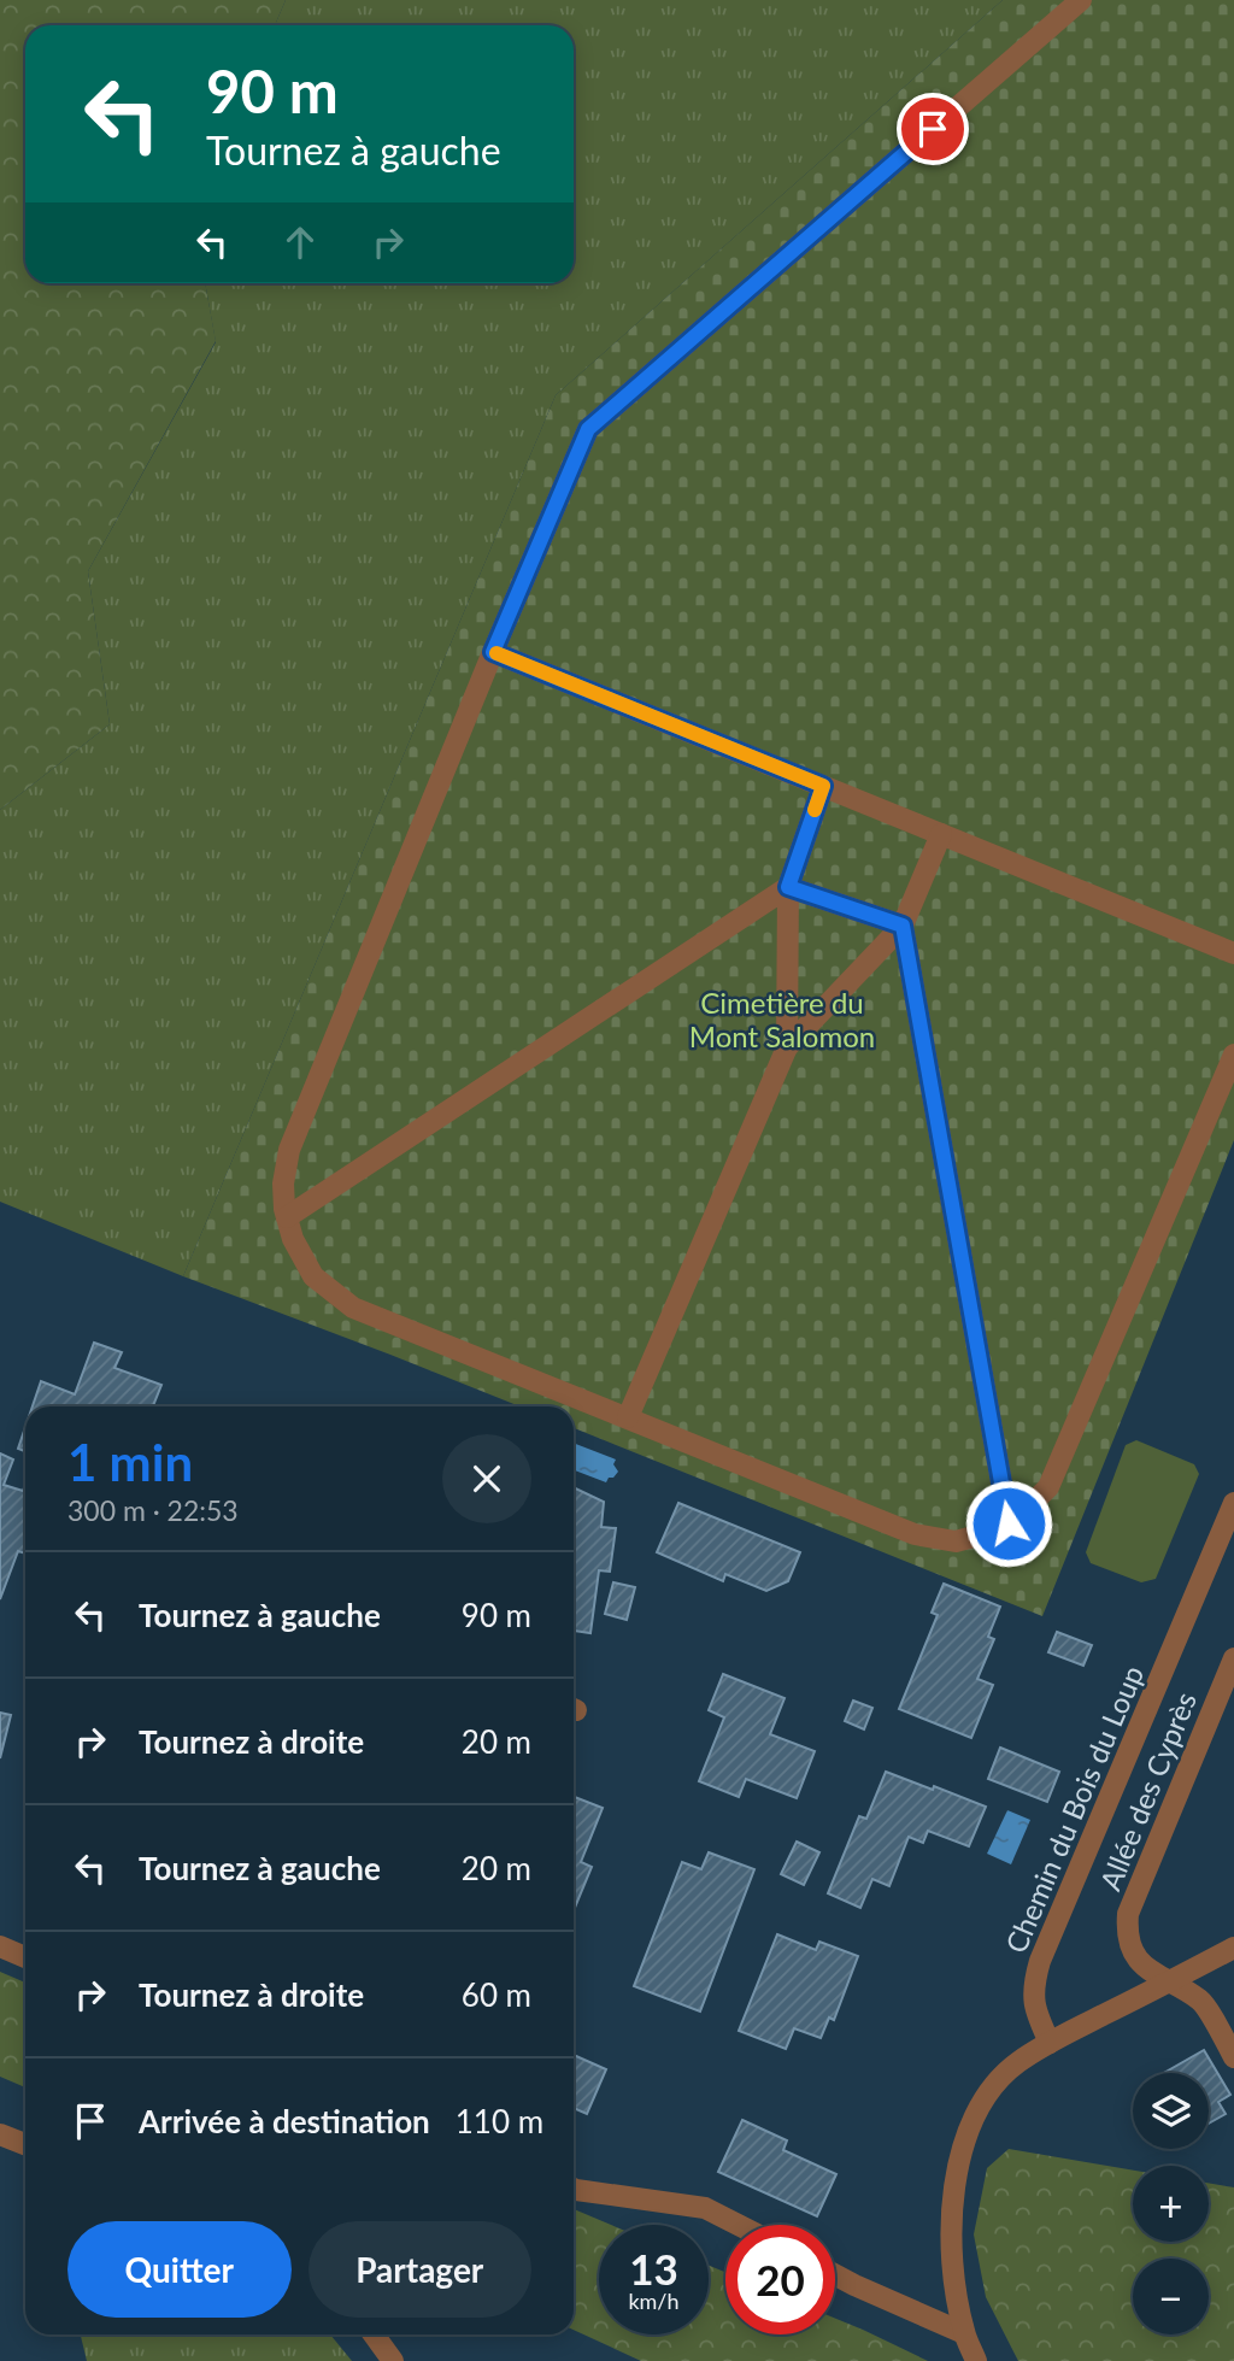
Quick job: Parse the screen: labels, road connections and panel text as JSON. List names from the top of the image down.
{
  "streets": {
    "street": ["Allée des Cyprès", "Chemin du Bois du Loup"]
  },
  "parks": ["Cimetière du Mont Salomon"],
  "page": {
    "turn": ["90 m", "Tournez à gauche"],
    "heading": ["1 min", "300 m · 22:53"],
    "list": [
      {
        "name": "Tournez à gauche",
        "value": "90 m"
      },
      {
        "name": "Tournez à droite",
        "value": "20 m"
      },
      {
        "name": "Tournez à gauche",
        "value": "20 m"
      },
      {
        "name": "Tournez à droite",
        "value": "60 m"
      },
      {
        "name": "Arrivée à destination",
        "value": "110 m"
      }
    ],
    "map_buttons": ["+", "−"],
    "buttons": ["Quitter", "Partager"],
    "speed": "13 km/h",
    "limit": "20"
  }
}
